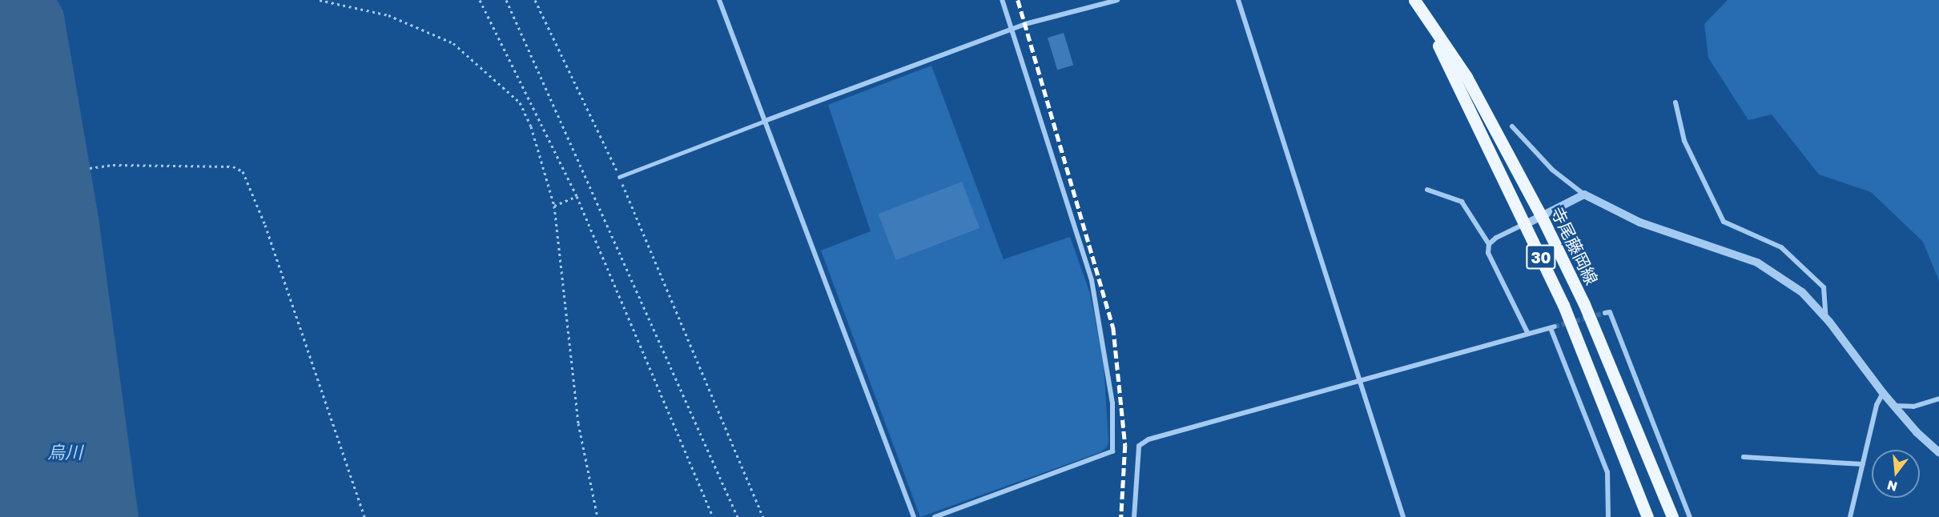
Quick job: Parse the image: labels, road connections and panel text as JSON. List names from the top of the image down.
{
  "streets": {
    "main road": ["寺尾藤岡線", "30"]
  },
  "water": ["烏川"],
  "north": "bottom"
}
